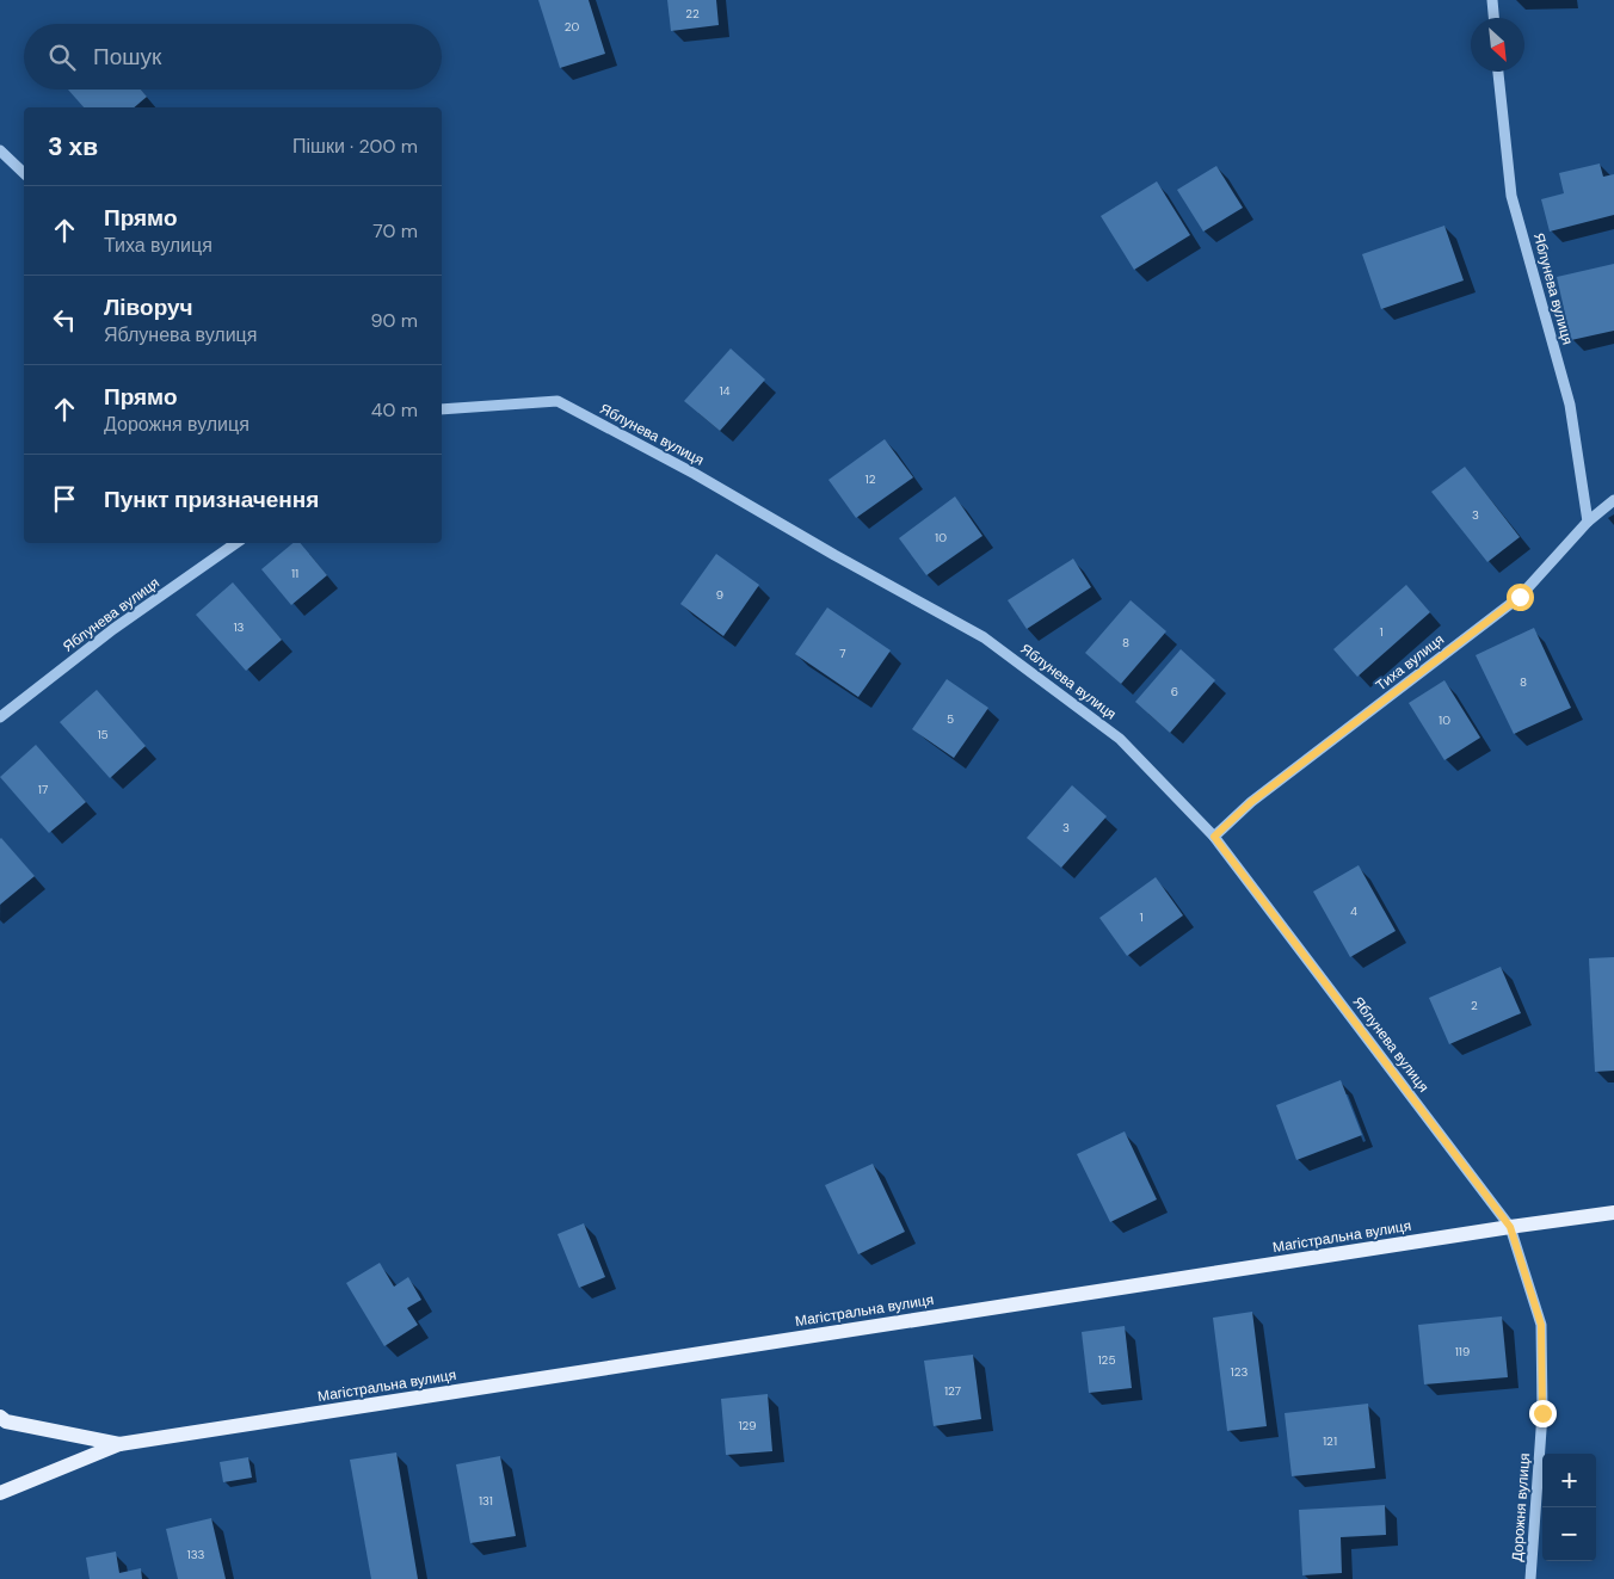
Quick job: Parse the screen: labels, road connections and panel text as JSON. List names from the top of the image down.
{
  "streets": {
    "main road": ["Магістральна вулиця"],
    "street": ["Яблунева вулиця", "Тиха вулиця", "Дорожня вулиця"]
  },
  "crossings": [
    ["Яблунева вулиця", "Тиха вулиця"],
    ["Яблунева вулиця", "Магістральна вулиця"],
    ["Яблунева вулиця", "Дорожня вулиця"],
    ["Магістральна вулиця", "Дорожня вулиця"]
  ],
  "house_numbers": [
    "22",
    "20",
    "14",
    "12",
    "3",
    "10",
    "11",
    "9",
    "13",
    "1",
    "8",
    "7",
    "8",
    "6",
    "5",
    "10",
    "15",
    "17",
    "3",
    "4",
    "1",
    "2",
    "119",
    "125",
    "123",
    "127",
    "129",
    "121",
    "131",
    "133"
  ],
  "north": "bottom right",
  "page": {
    "search": "Пошук",
    "heading": ["3 хв", "Пішки · 200 m"],
    "list": [
      ["Прямо", "Тиха вулиця", "70 m"],
      ["Ліворуч", "Яблунева вулиця", "90 m"],
      ["Прямо", "Дорожня вулиця", "40 m"],
      "Пункт призначення"
    ],
    "map_buttons": ["+", "−"]
  }
}
